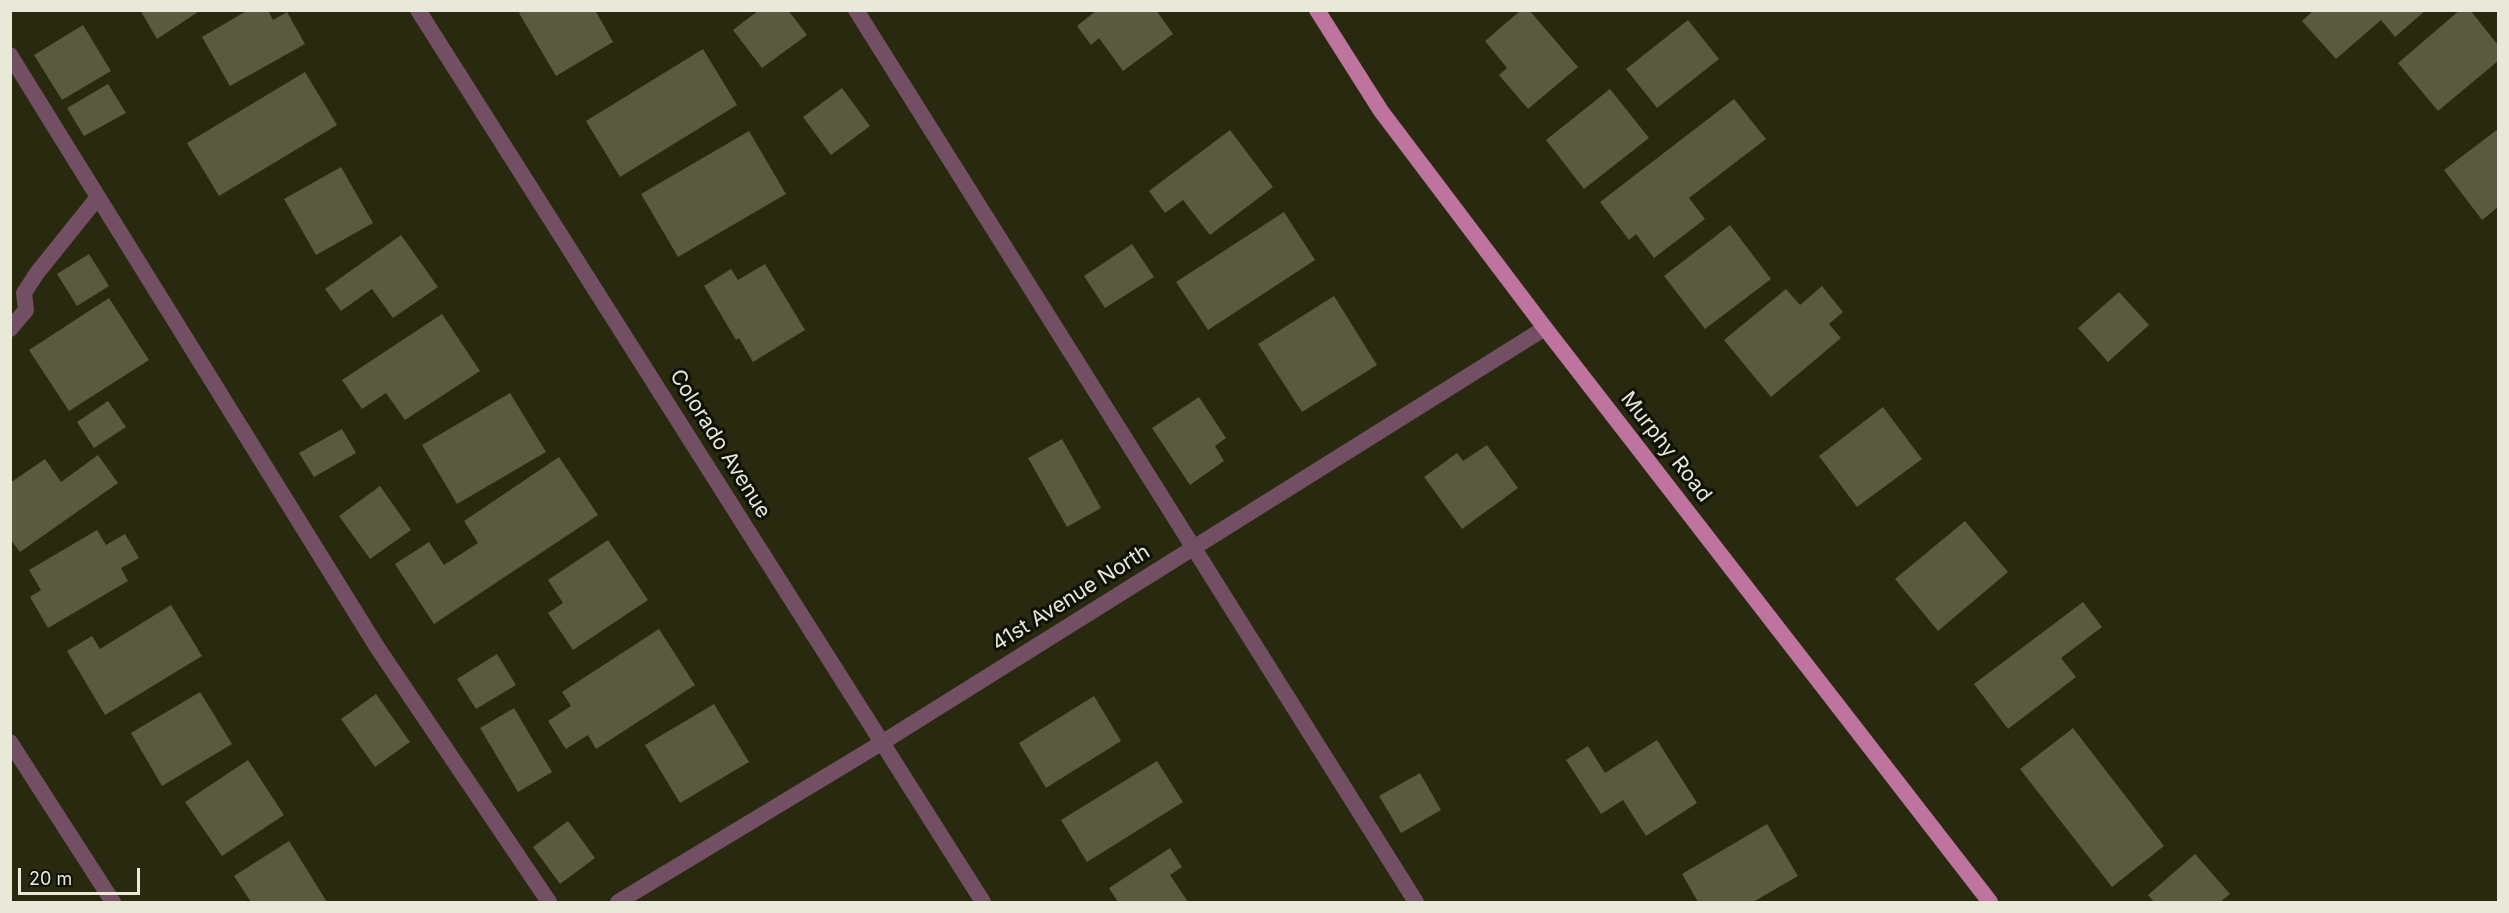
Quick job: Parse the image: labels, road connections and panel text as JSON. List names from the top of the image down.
{
  "streets": {
    "main road": ["Murphy Road"],
    "street": ["Colorado Avenue", "41st Avenue North"]
  },
  "crossings": [
    ["Colorado Avenue", "41st Avenue North"],
    ["Murphy Road", "41st Avenue North"]
  ],
  "scale_bar": "20 m"
}
